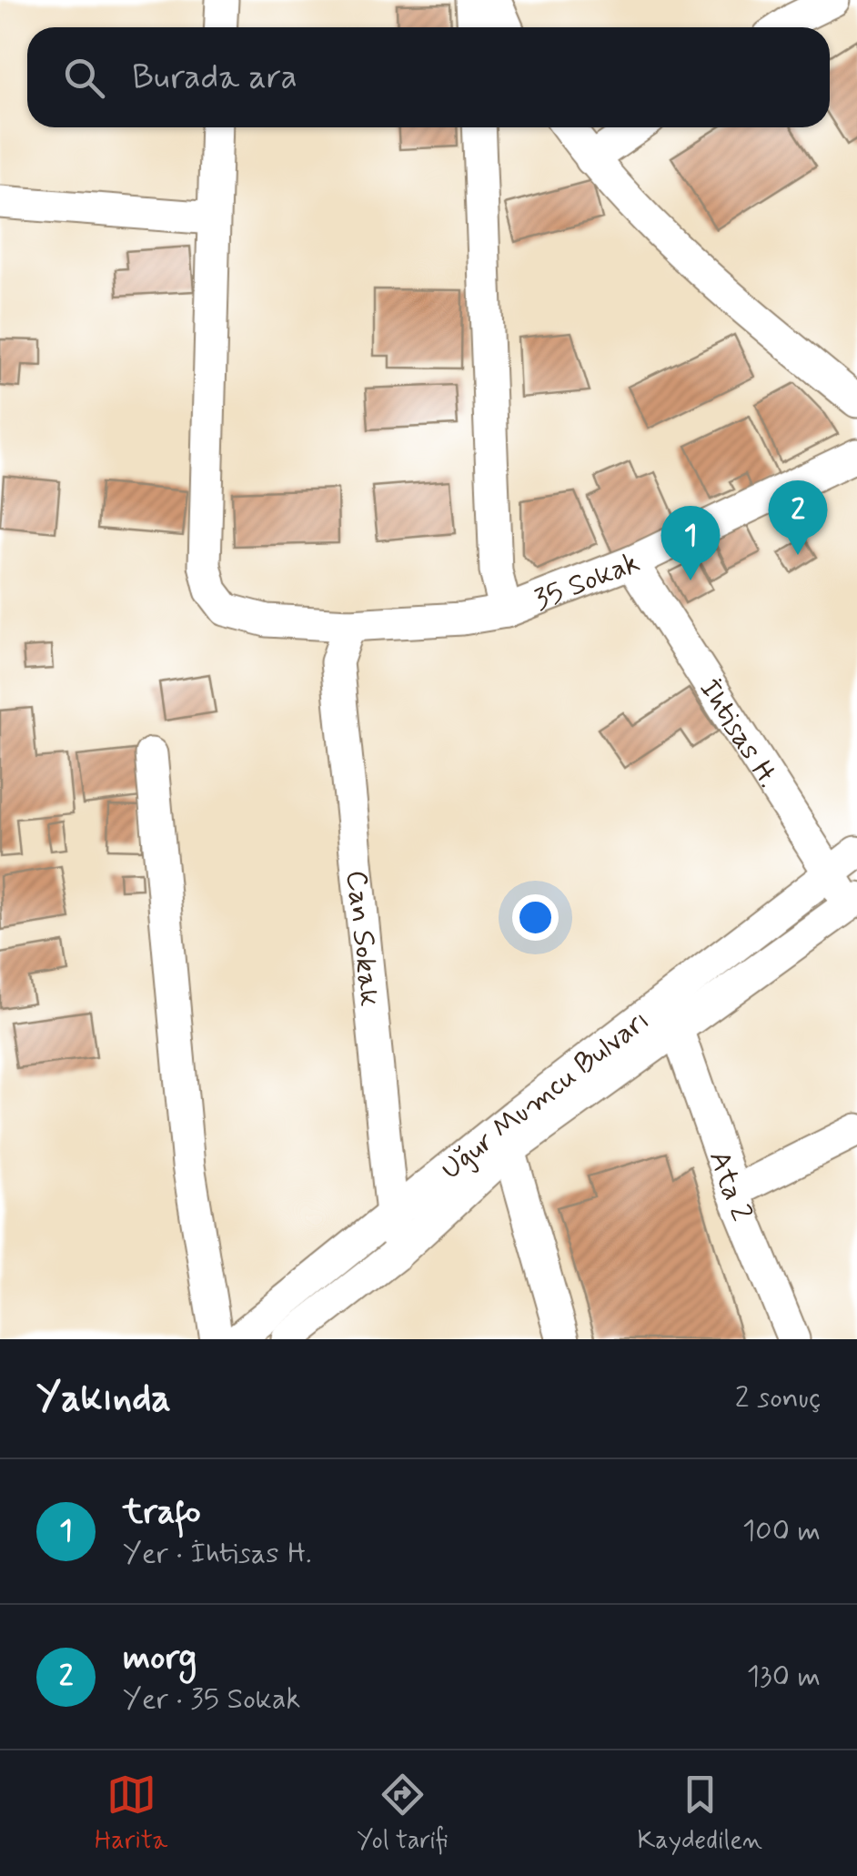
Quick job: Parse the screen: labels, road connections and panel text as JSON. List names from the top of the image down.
{
  "streets": {
    "street": [
      "35 Sokak",
      "İhtisas H.",
      "Can Sokak",
      "Uğur Mumcu Bulvarı",
      "Ata 2"
    ]
  },
  "crossings": [
    ["35 Sokak", "İhtisas H."],
    ["35 Sokak", "Can Sokak"],
    ["İhtisas H.", "Uğur Mumcu Bulvarı"],
    ["Can Sokak", "Uğur Mumcu Bulvarı"],
    ["Uğur Mumcu Bulvarı", "Ata 2"]
  ],
  "page": {
    "search": "Burada ara",
    "pins": ["2", "1"],
    "heading": ["Yakında", "2 sonuç"],
    "list": [
      {
        "mark": "1",
        "name": "trafo",
        "note": "Yer · İhtisas H.",
        "value": "100 m"
      },
      {
        "mark": "2",
        "name": "morg",
        "note": "Yer · 35 Sokak",
        "value": "130 m"
      }
    ],
    "nav": ["Harita", "Yol tarifi", "Kaydedilen"]
  }
}
